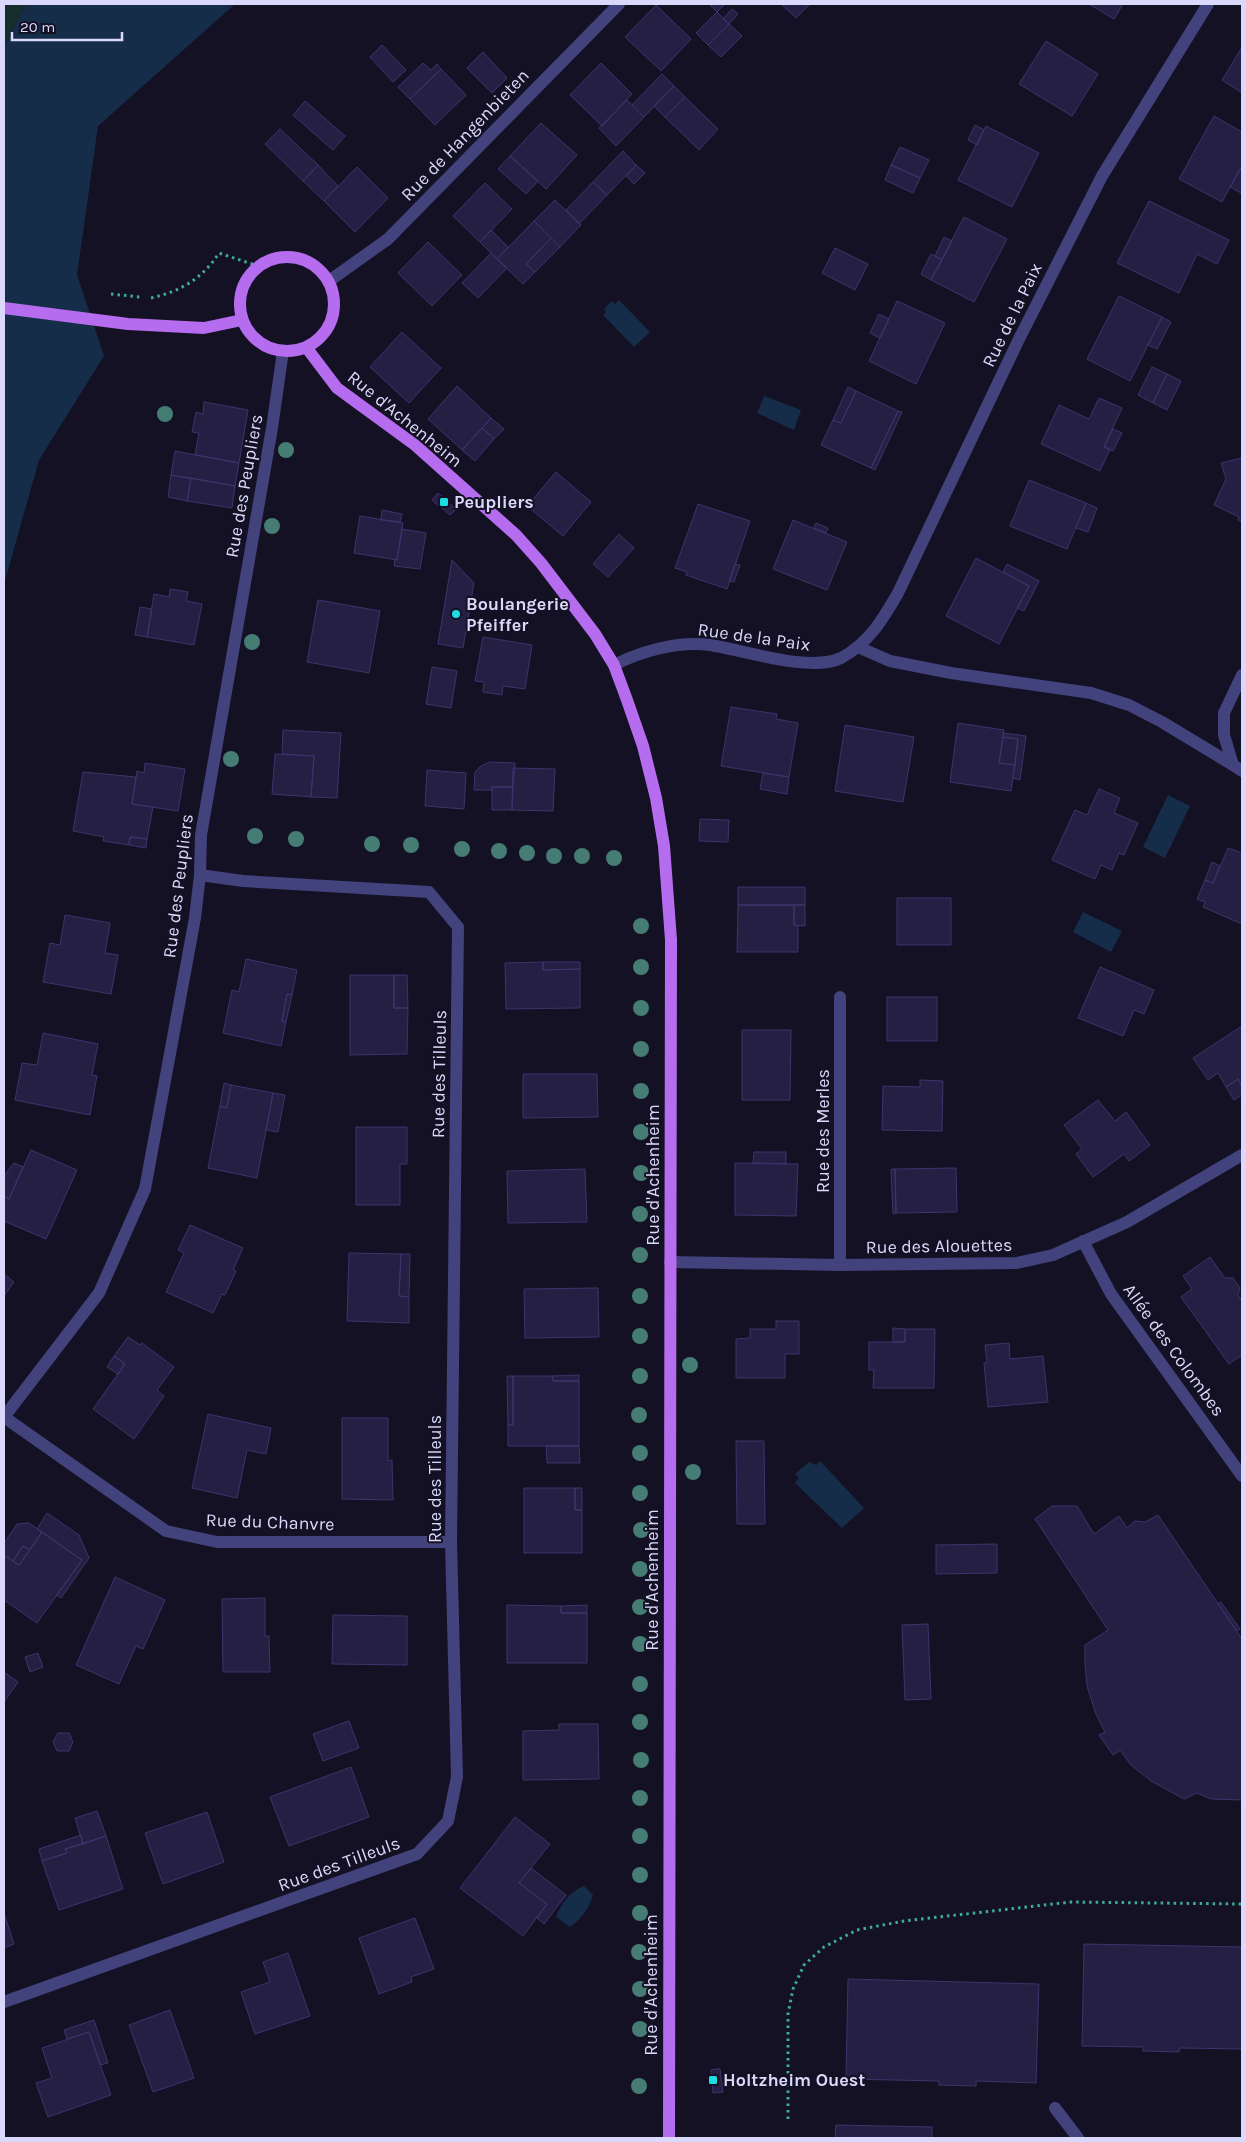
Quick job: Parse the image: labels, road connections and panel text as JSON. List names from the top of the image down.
{
  "streets": {
    "main road": ["Rue d'Achenheim"],
    "street": [
      "Rue de Hangenbieten",
      "Rue de la Paix",
      "Rue des Peupliers",
      "Rue des Tilleuls",
      "Rue des Merles",
      "Rue des Alouettes",
      "Allée des Colombes",
      "Rue du Chanvre"
    ]
  },
  "crossings": [
    ["Rue de Hangenbieten", "Rue d'Achenheim"],
    ["Rue de Hangenbieten", "Rue des Peupliers"],
    ["Rue de la Paix", "Rue d'Achenheim"],
    ["Rue d'Achenheim", "Rue des Peupliers"],
    ["Rue d'Achenheim", "Rue des Alouettes"],
    ["Rue des Peupliers", "Rue des Tilleuls"],
    ["Rue des Peupliers", "Rue du Chanvre"],
    ["Rue des Tilleuls", "Rue du Chanvre"],
    ["Rue des Merles", "Rue des Alouettes"],
    ["Rue des Alouettes", "Allée des Colombes"]
  ],
  "places": {
    "transit": ["Peupliers", "Holtzheim Ouest"],
    "other": ["Boulangerie Pfeiffer"]
  },
  "scale_bar": "20 m"
}
